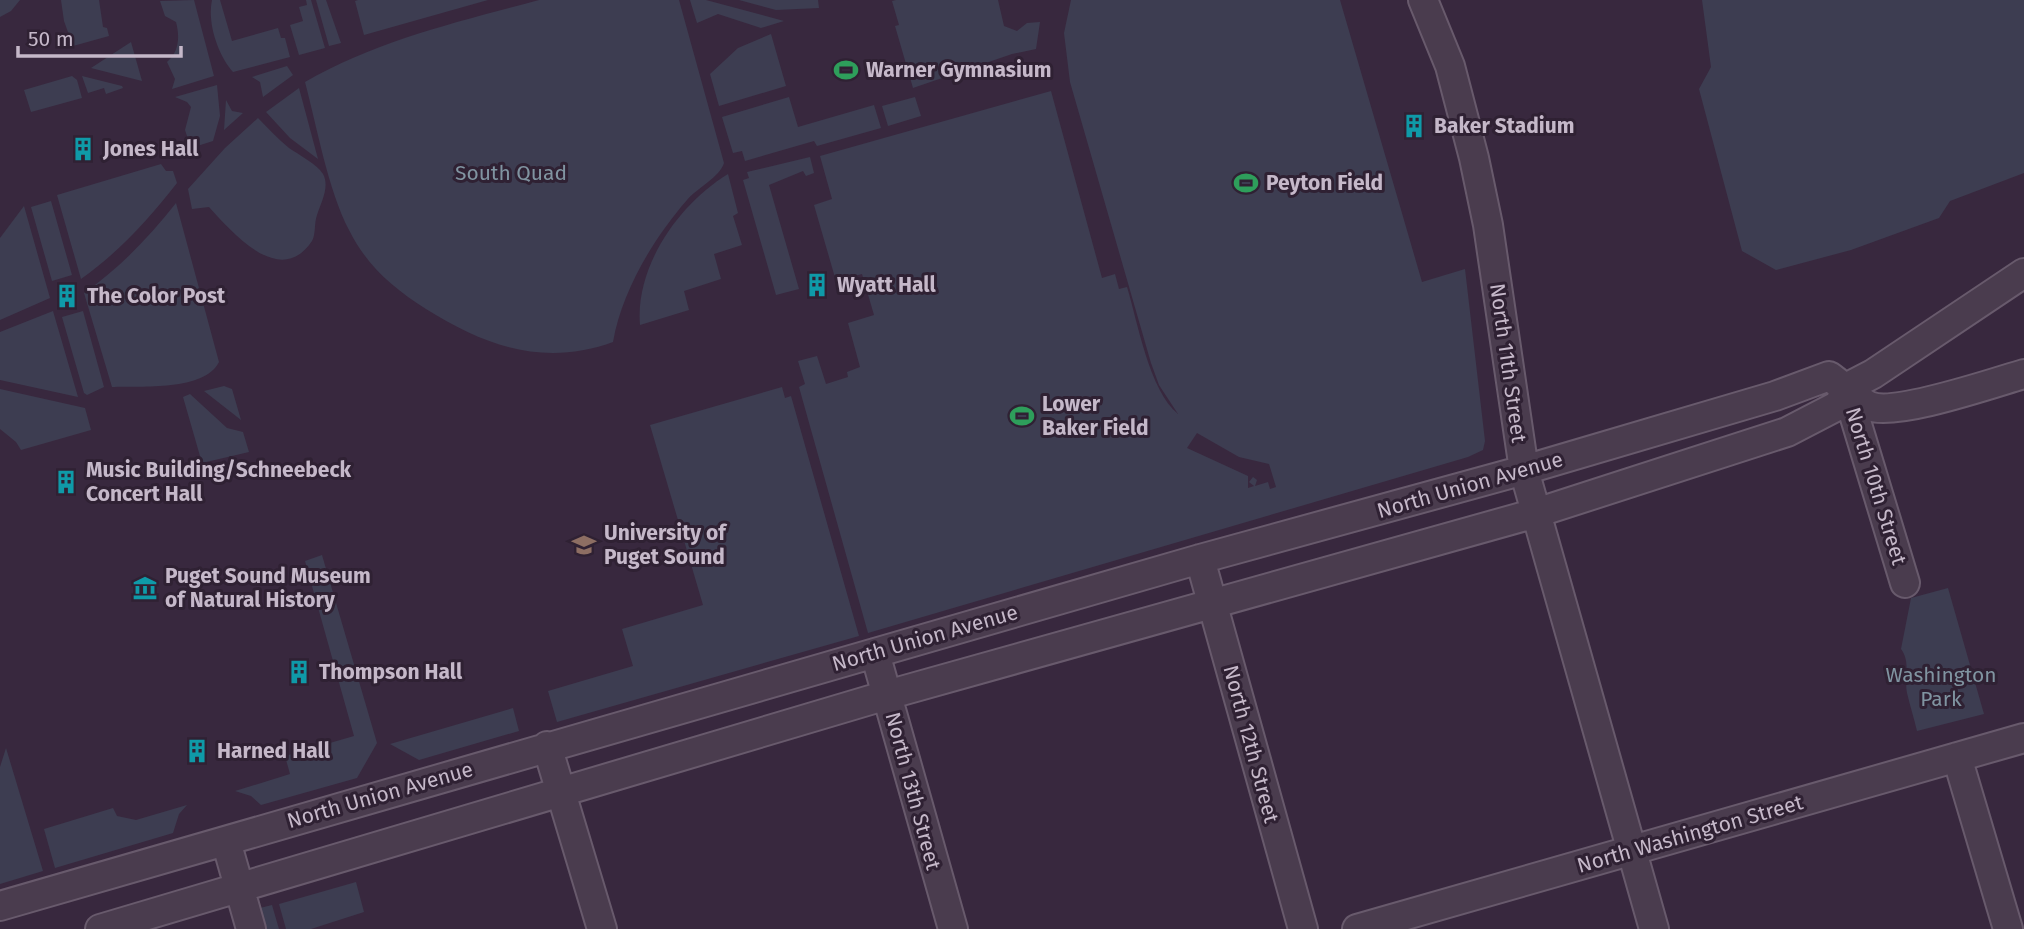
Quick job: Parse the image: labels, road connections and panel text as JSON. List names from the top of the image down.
{
  "streets": {
    "street": [
      "North 11th Street",
      "North Union Avenue",
      "North 10th Street",
      "North 12th Street",
      "North 13th Street",
      "North Washington Street"
    ]
  },
  "crossings": [
    ["North 11th Street", "North Union Avenue"],
    ["North 11th Street", "North Washington Street"],
    ["North Union Avenue", "North 10th Street"],
    ["North Union Avenue", "North 12th Street"],
    ["North Union Avenue", "North 13th Street"]
  ],
  "parks": ["South Quad", "Washington Park"],
  "places": {
    "sports": ["Warner Gymnasium", "Peyton Field", "Lower Baker Field"],
    "building": [
      "Baker Stadium",
      "Jones Hall",
      "Wyatt Hall",
      "The Color Post",
      "Music Building/Schneebeck Concert Hall",
      "Thompson Hall",
      "Harned Hall"
    ],
    "school or university": ["University of Puget Sound"],
    "museum": ["Puget Sound Museum of Natural History"]
  },
  "scale_bar": "50 m"
}
